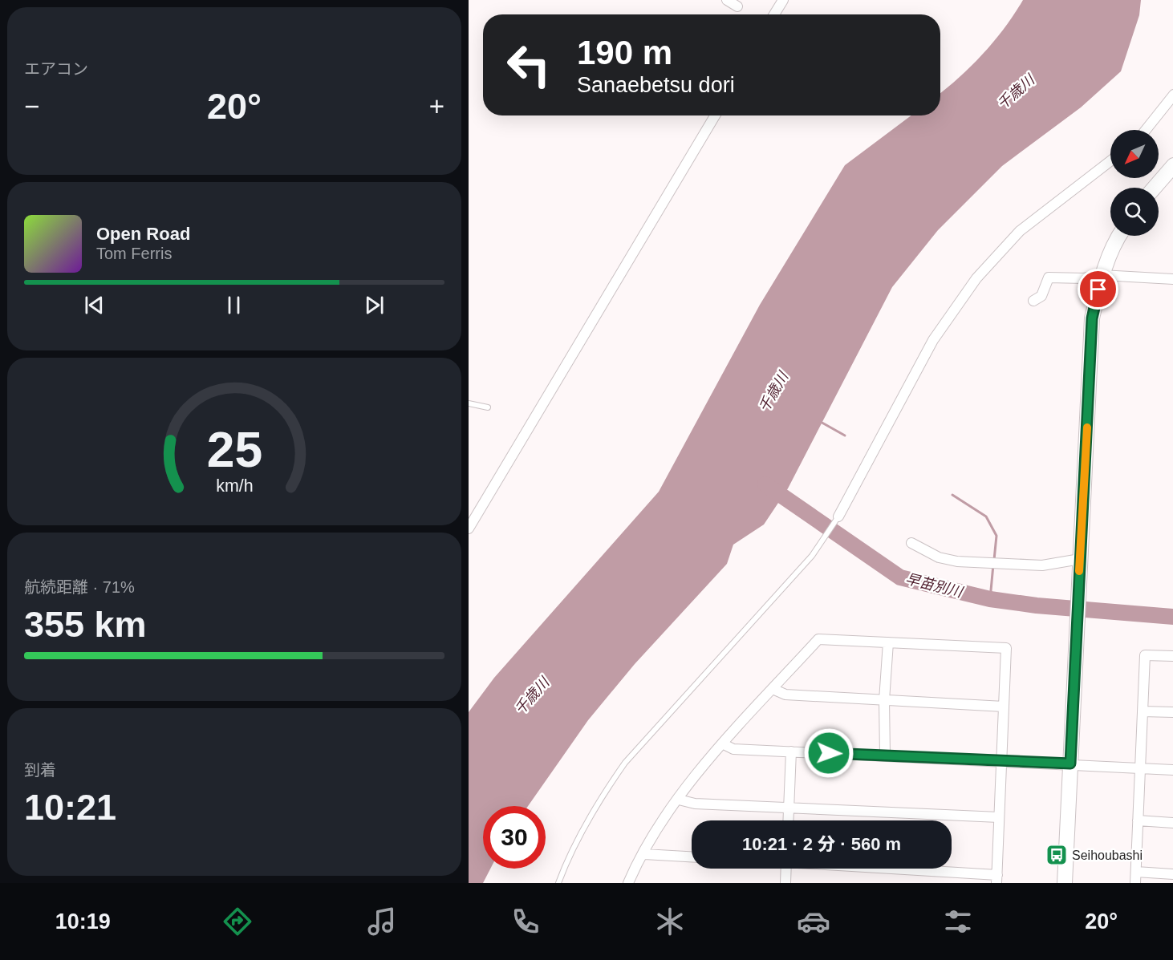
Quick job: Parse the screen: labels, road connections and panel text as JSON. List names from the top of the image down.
{
  "water": ["千歳川", "早苗別川"],
  "places": {
    "bus stop": ["Seihoubashi"]
  },
  "north": "bottom left",
  "page": {
    "tile": [
      "エアコン",
      ["航続距離 · 71%", "355 km"],
      ["到着", "10:21"]
    ],
    "turn": ["190 m", "Sanaebetsu dori"],
    "heat": ["−", "20°", "+"],
    "song": ["Open Road", "Tom Ferris"],
    "limit": "30",
    "trip": "10:21 · 2 分 · 560 m",
    "tabs": ["10:19", "20°"],
    "gauge": ["25", "km/h"]
  }
}
